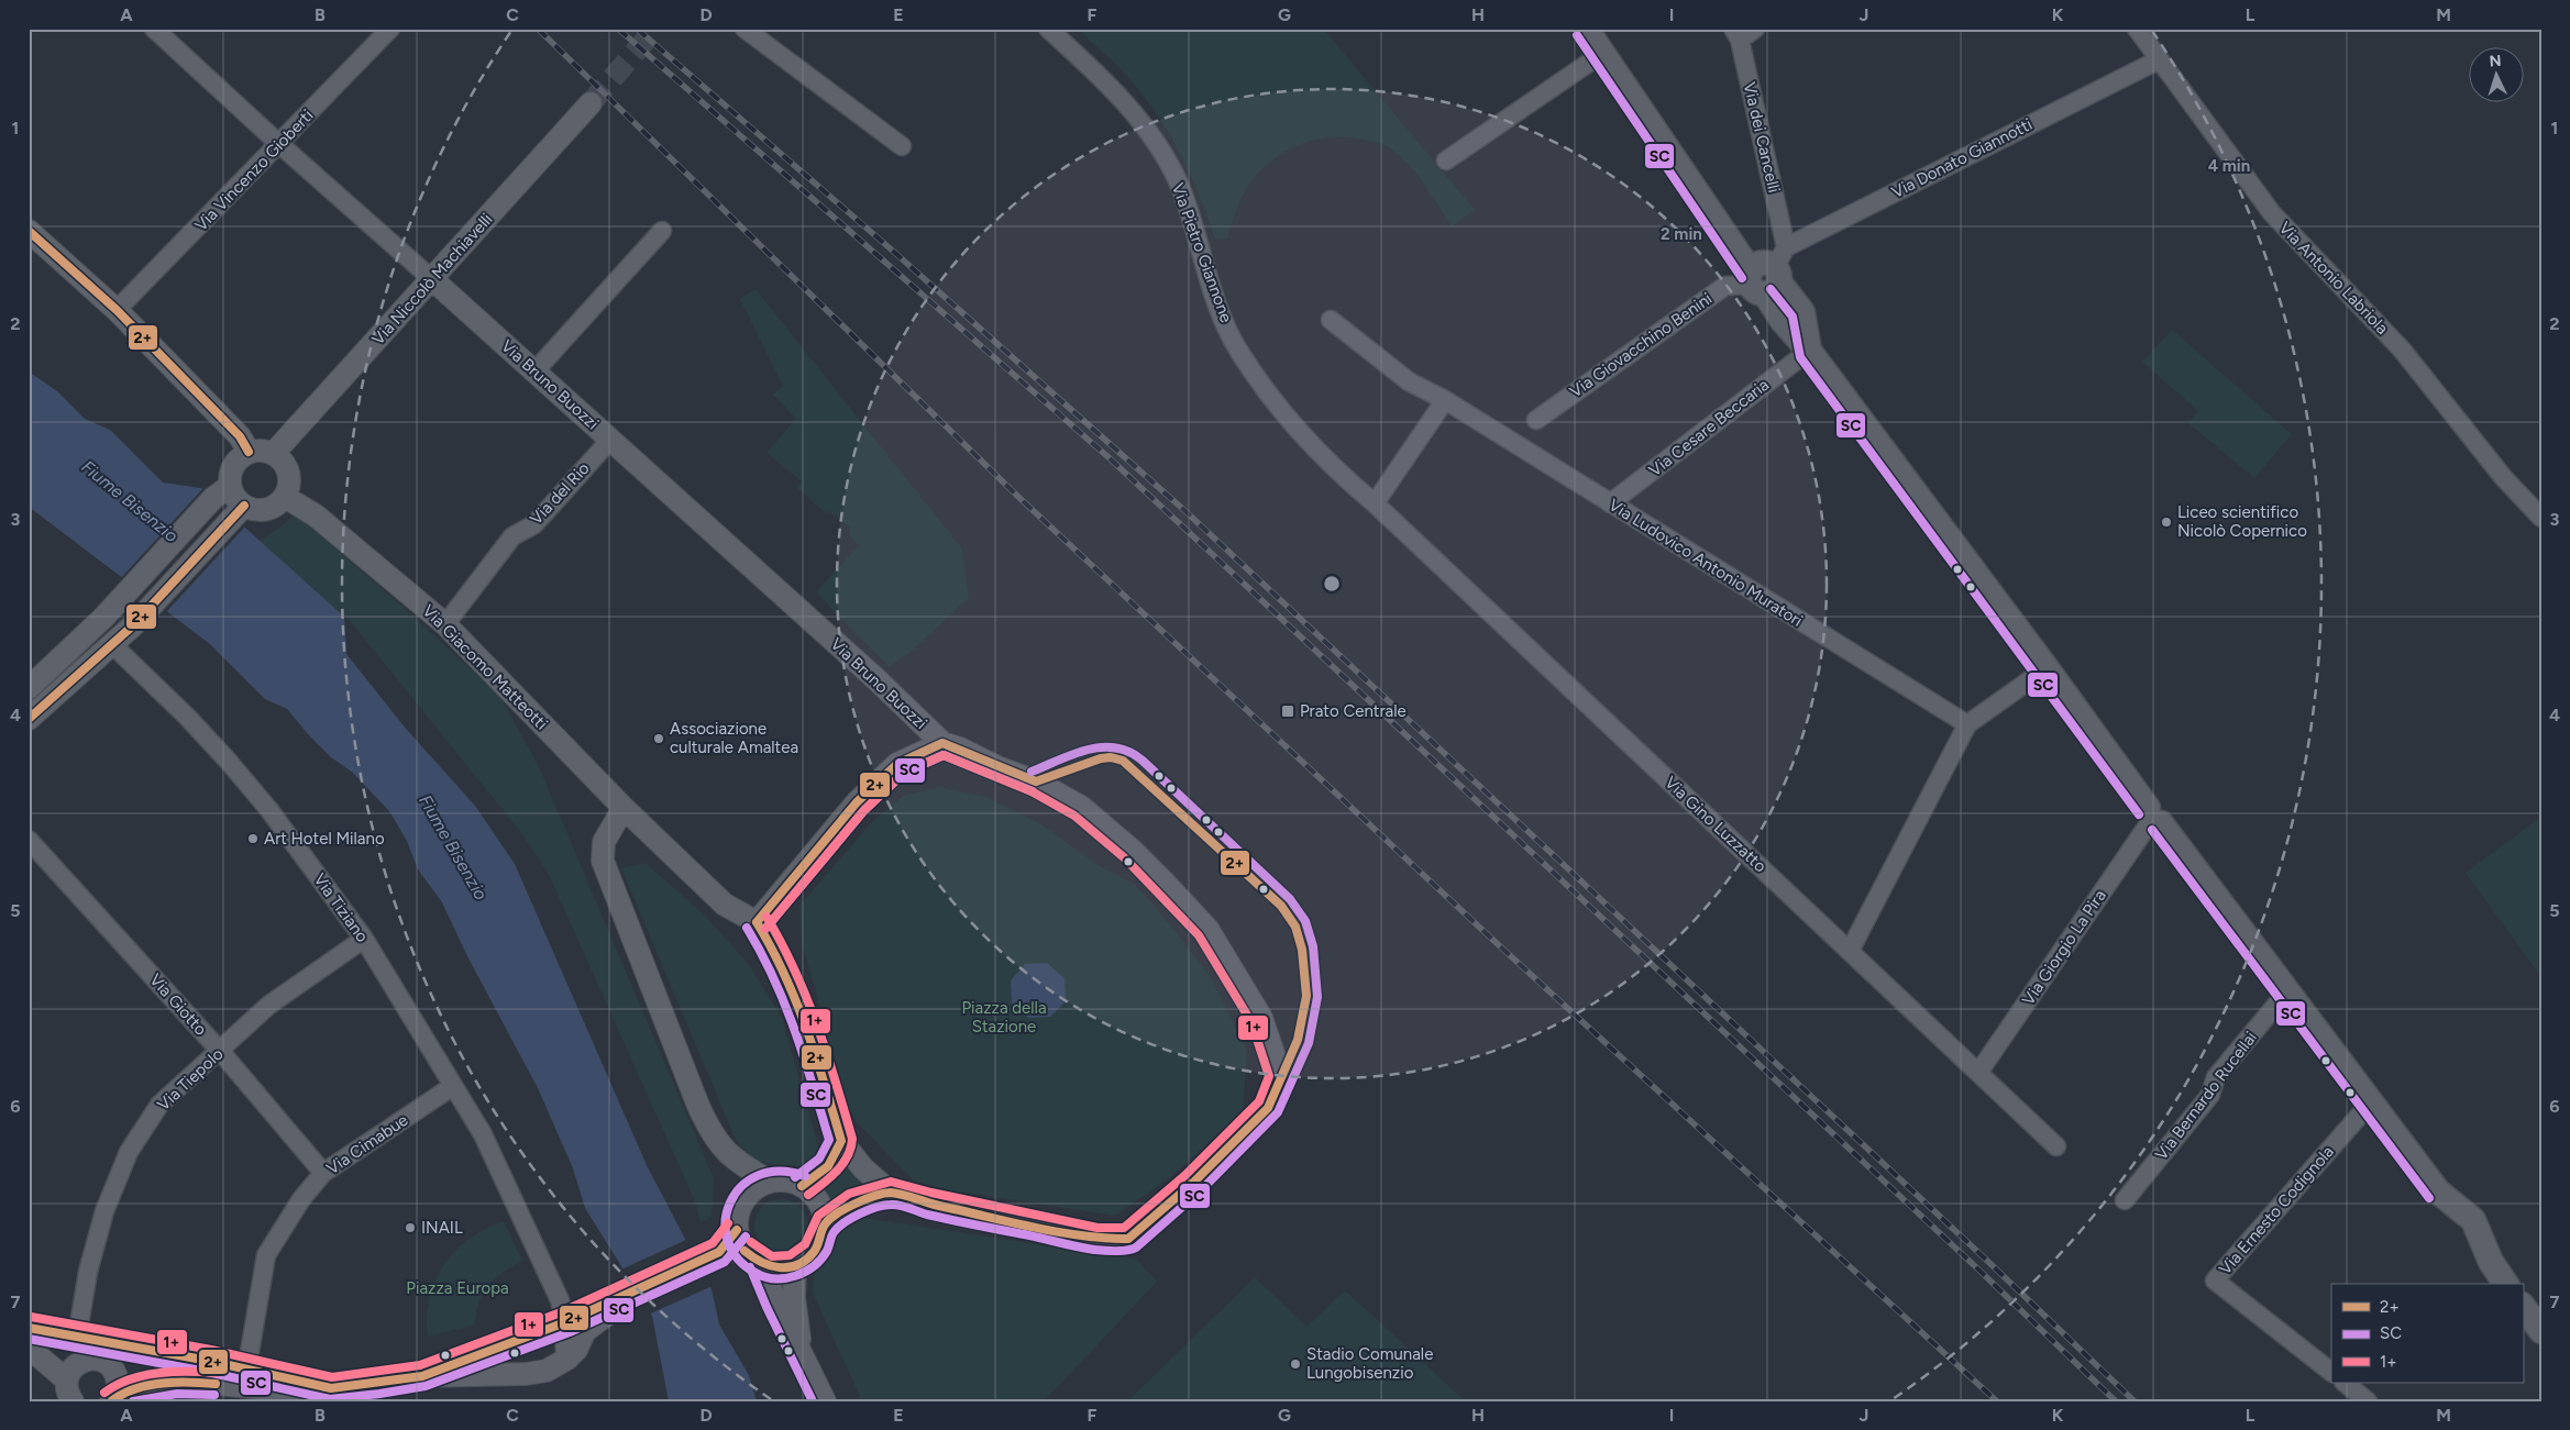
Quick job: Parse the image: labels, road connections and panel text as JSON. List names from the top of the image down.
{
  "streets": {
    "street": [
      "Via dei Cancelli",
      "Via Donato Giannotti",
      "Via Vincenzo Gioberti",
      "Via Pietro Giannone",
      "Via Antonio Labriola",
      "Via Niccolò Machiavelli",
      "Via Giovacchino Benini",
      "Via Bruno Buozzi",
      "Via Cesare Beccaria",
      "Via del Rio",
      "Via Ludovico Antonio Muratori",
      "Via Giacomo Matteotti",
      "Via Gino Luzzatto",
      "Via Tiziano",
      "Via Giorgio La Pira",
      "Via Giotto",
      "Via Tiepolo",
      "Via Bernardo Rucellai",
      "Via Cimabue",
      "Via Ernesto Codignola"
    ]
  },
  "crossings": [
    ["Via dei Cancelli", "Via Donato Giannotti"],
    ["Via dei Cancelli", "Via Giovacchino Benini"],
    ["Via Donato Giannotti", "Via Antonio Labriola"],
    ["Via Donato Giannotti", "Via Giovacchino Benini"],
    ["Via Vincenzo Gioberti", "Via Bruno Buozzi"],
    ["Via Pietro Giannone", "Via Gino Luzzatto"],
    ["Via Niccolò Machiavelli", "Via Bruno Buozzi"],
    ["Via Niccolò Machiavelli", "Via Giacomo Matteotti"],
    ["Via Bruno Buozzi", "Via del Rio"],
    ["Via Cesare Beccaria", "Via Ludovico Antonio Muratori"],
    ["Via del Rio", "Via Giacomo Matteotti"],
    ["Via Gino Luzzatto", "Via Giorgio La Pira"],
    ["Via Tiziano", "Via Tiepolo"],
    ["Via Tiziano", "Via Cimabue"],
    ["Via Giotto", "Via Tiepolo"],
    ["Via Giotto", "Via Cimabue"]
  ],
  "water": ["Fiume Bisenzio"],
  "parks": ["Piazza della Stazione", "Piazza Europa"],
  "places": {
    "other": [
      "Liceo scientifico Nicolò Copernico",
      "Associazione culturale Amaltea",
      "Art Hotel Milano",
      "INAIL",
      "Stadio Comunale Lungobisenzio"
    ],
    "transit": ["Prato Centrale"]
  },
  "lines": ["transit line SC", "transit line 2+", "transit line 1+"],
  "legend": ["2+", "SC", "1+"],
  "north": "top",
  "grid": {
    "columns": [
      "A",
      "B",
      "C",
      "D",
      "E",
      "F",
      "G",
      "H",
      "I",
      "J",
      "K",
      "L",
      "M"
    ],
    "rows": [
      "1",
      "2",
      "3",
      "4",
      "5",
      "6",
      "7"
    ]
  },
  "rings": ["4 min", "2 min"]
}
